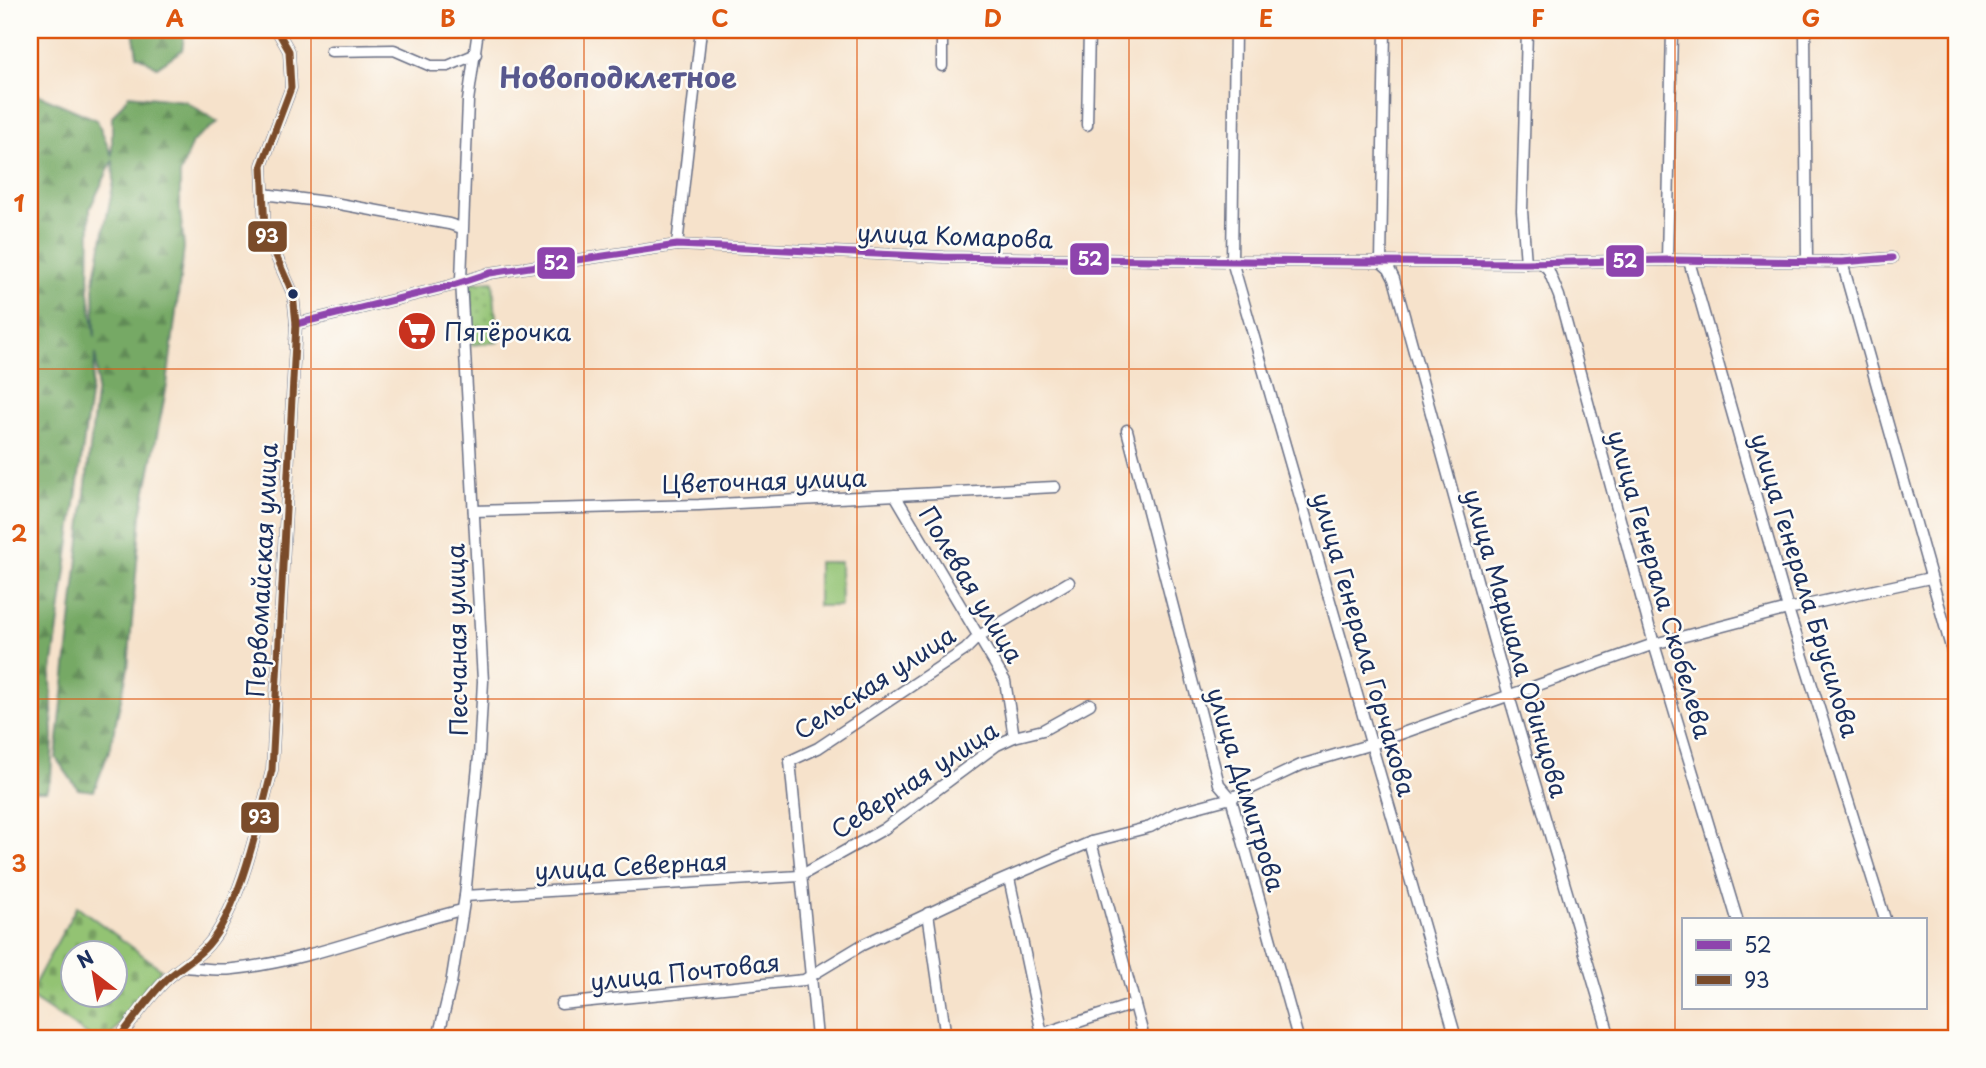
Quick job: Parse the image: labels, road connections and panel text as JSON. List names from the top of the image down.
{
  "streets": {
    "street": [
      "улица Комарова",
      "Цветочная улица",
      "Первомайская улица",
      "Полевая улица",
      "улица Генерала Скобелева",
      "улица Генерала Брусилова",
      "Песчаная улица",
      "улица Маршала Одинцова",
      "улица Генерала Горчакова",
      "Сельская улица",
      "Северная улица",
      "улица Димитрова",
      "улица Северная",
      "улица Почтовая"
    ]
  },
  "crossings": [
    ["улица Комарова", "улица Генерала Скобелева"],
    ["улица Комарова", "улица Генерала Брусилова"],
    ["улица Комарова", "Песчаная улица"],
    ["улица Комарова", "улица Маршала Одинцова"],
    ["улица Комарова", "улица Генерала Горчакова"],
    ["Цветочная улица", "Полевая улица"],
    ["Цветочная улица", "Песчаная улица"],
    ["Полевая улица", "Сельская улица"],
    ["Полевая улица", "Северная улица"],
    ["Песчаная улица", "улица Северная"],
    ["Сельская улица", "Северная улица"],
    ["Сельская улица", "улица Северная"],
    ["Северная улица", "улица Северная"]
  ],
  "districts": ["Новоподклетное"],
  "places": {
    "supermarket": ["Пятёрочка"]
  },
  "lines": ["transit line 93", "transit line 52"],
  "legend": ["52", "93"],
  "north": "top left",
  "grid": {
    "columns": [
      "A",
      "B",
      "C",
      "D",
      "E",
      "F",
      "G"
    ],
    "rows": ["1", "2", "3"]
  }
}
